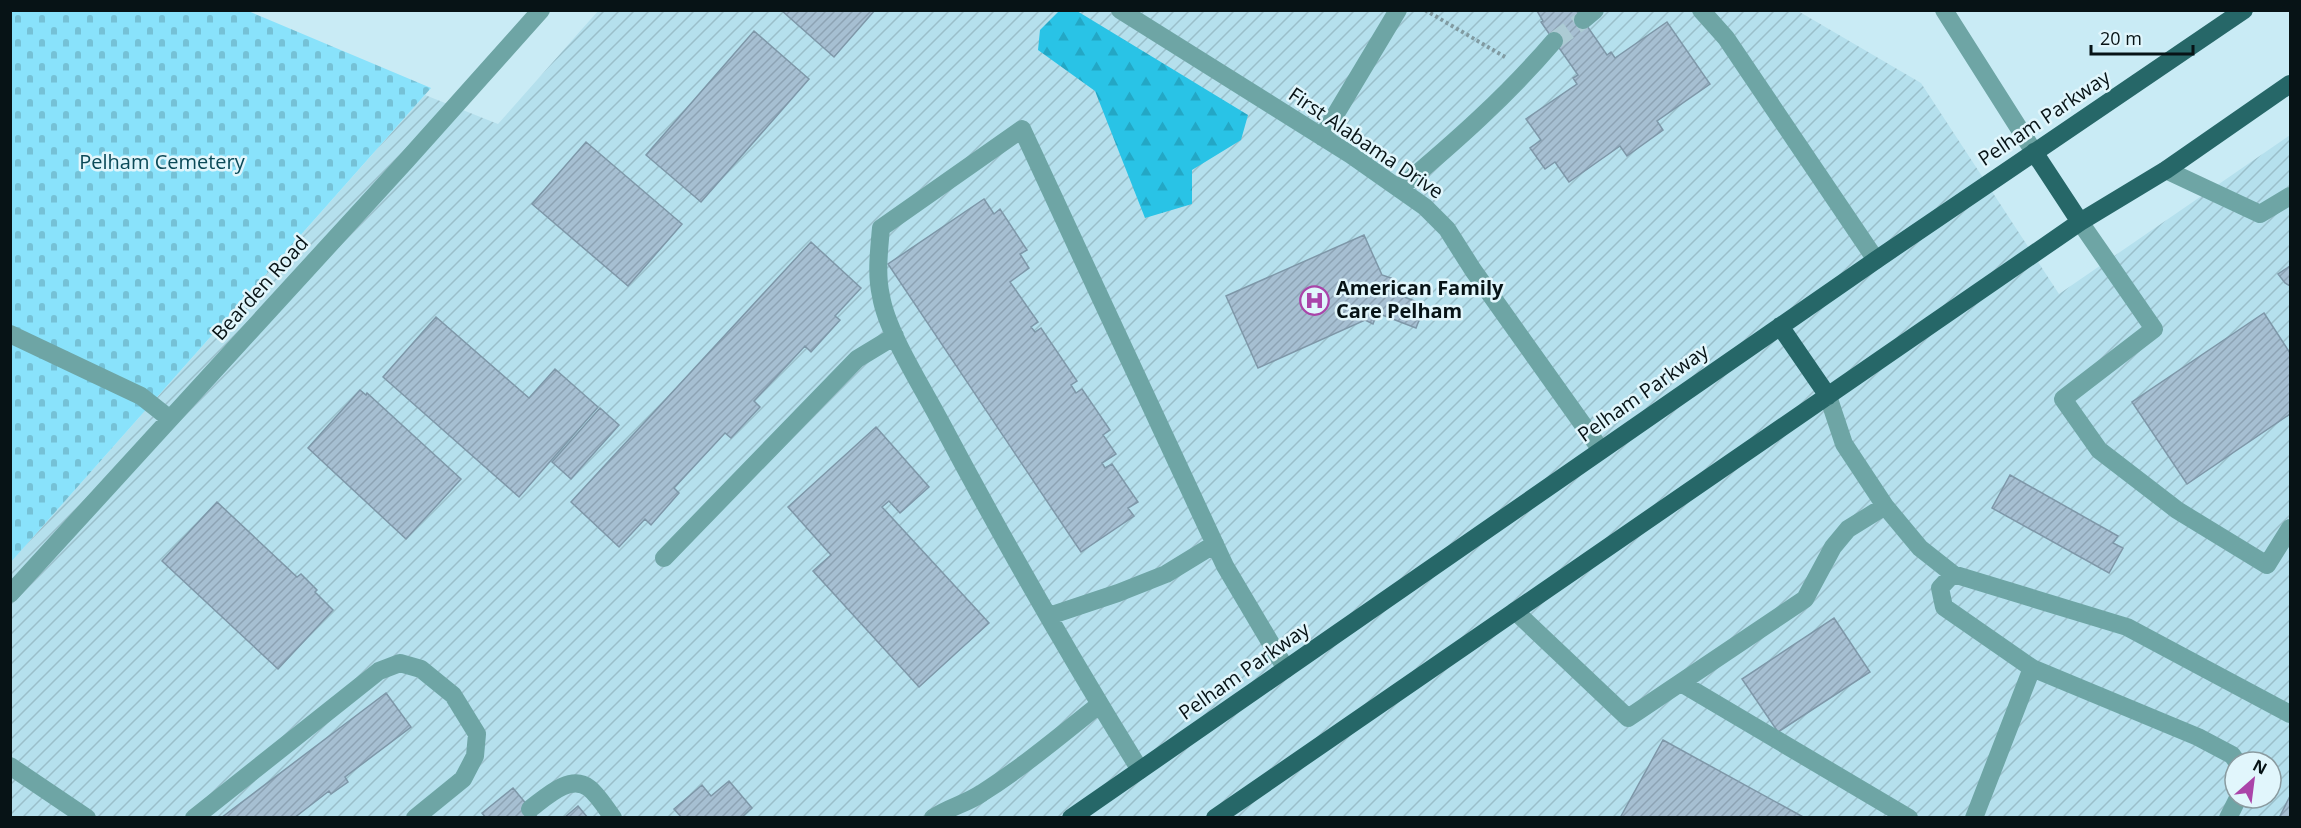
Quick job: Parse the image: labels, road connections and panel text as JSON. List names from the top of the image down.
{
  "streets": {
    "main road": ["Pelham Parkway"],
    "street": ["First Alabama Drive", "Bearden Road"]
  },
  "crossings": [
    ["Pelham Parkway", "First Alabama Drive"]
  ],
  "parks": ["Pelham Cemetery"],
  "places": {
    "hospital": ["American Family Care Pelham"]
  },
  "scale_bar": "20 m",
  "north": "top right"
}
